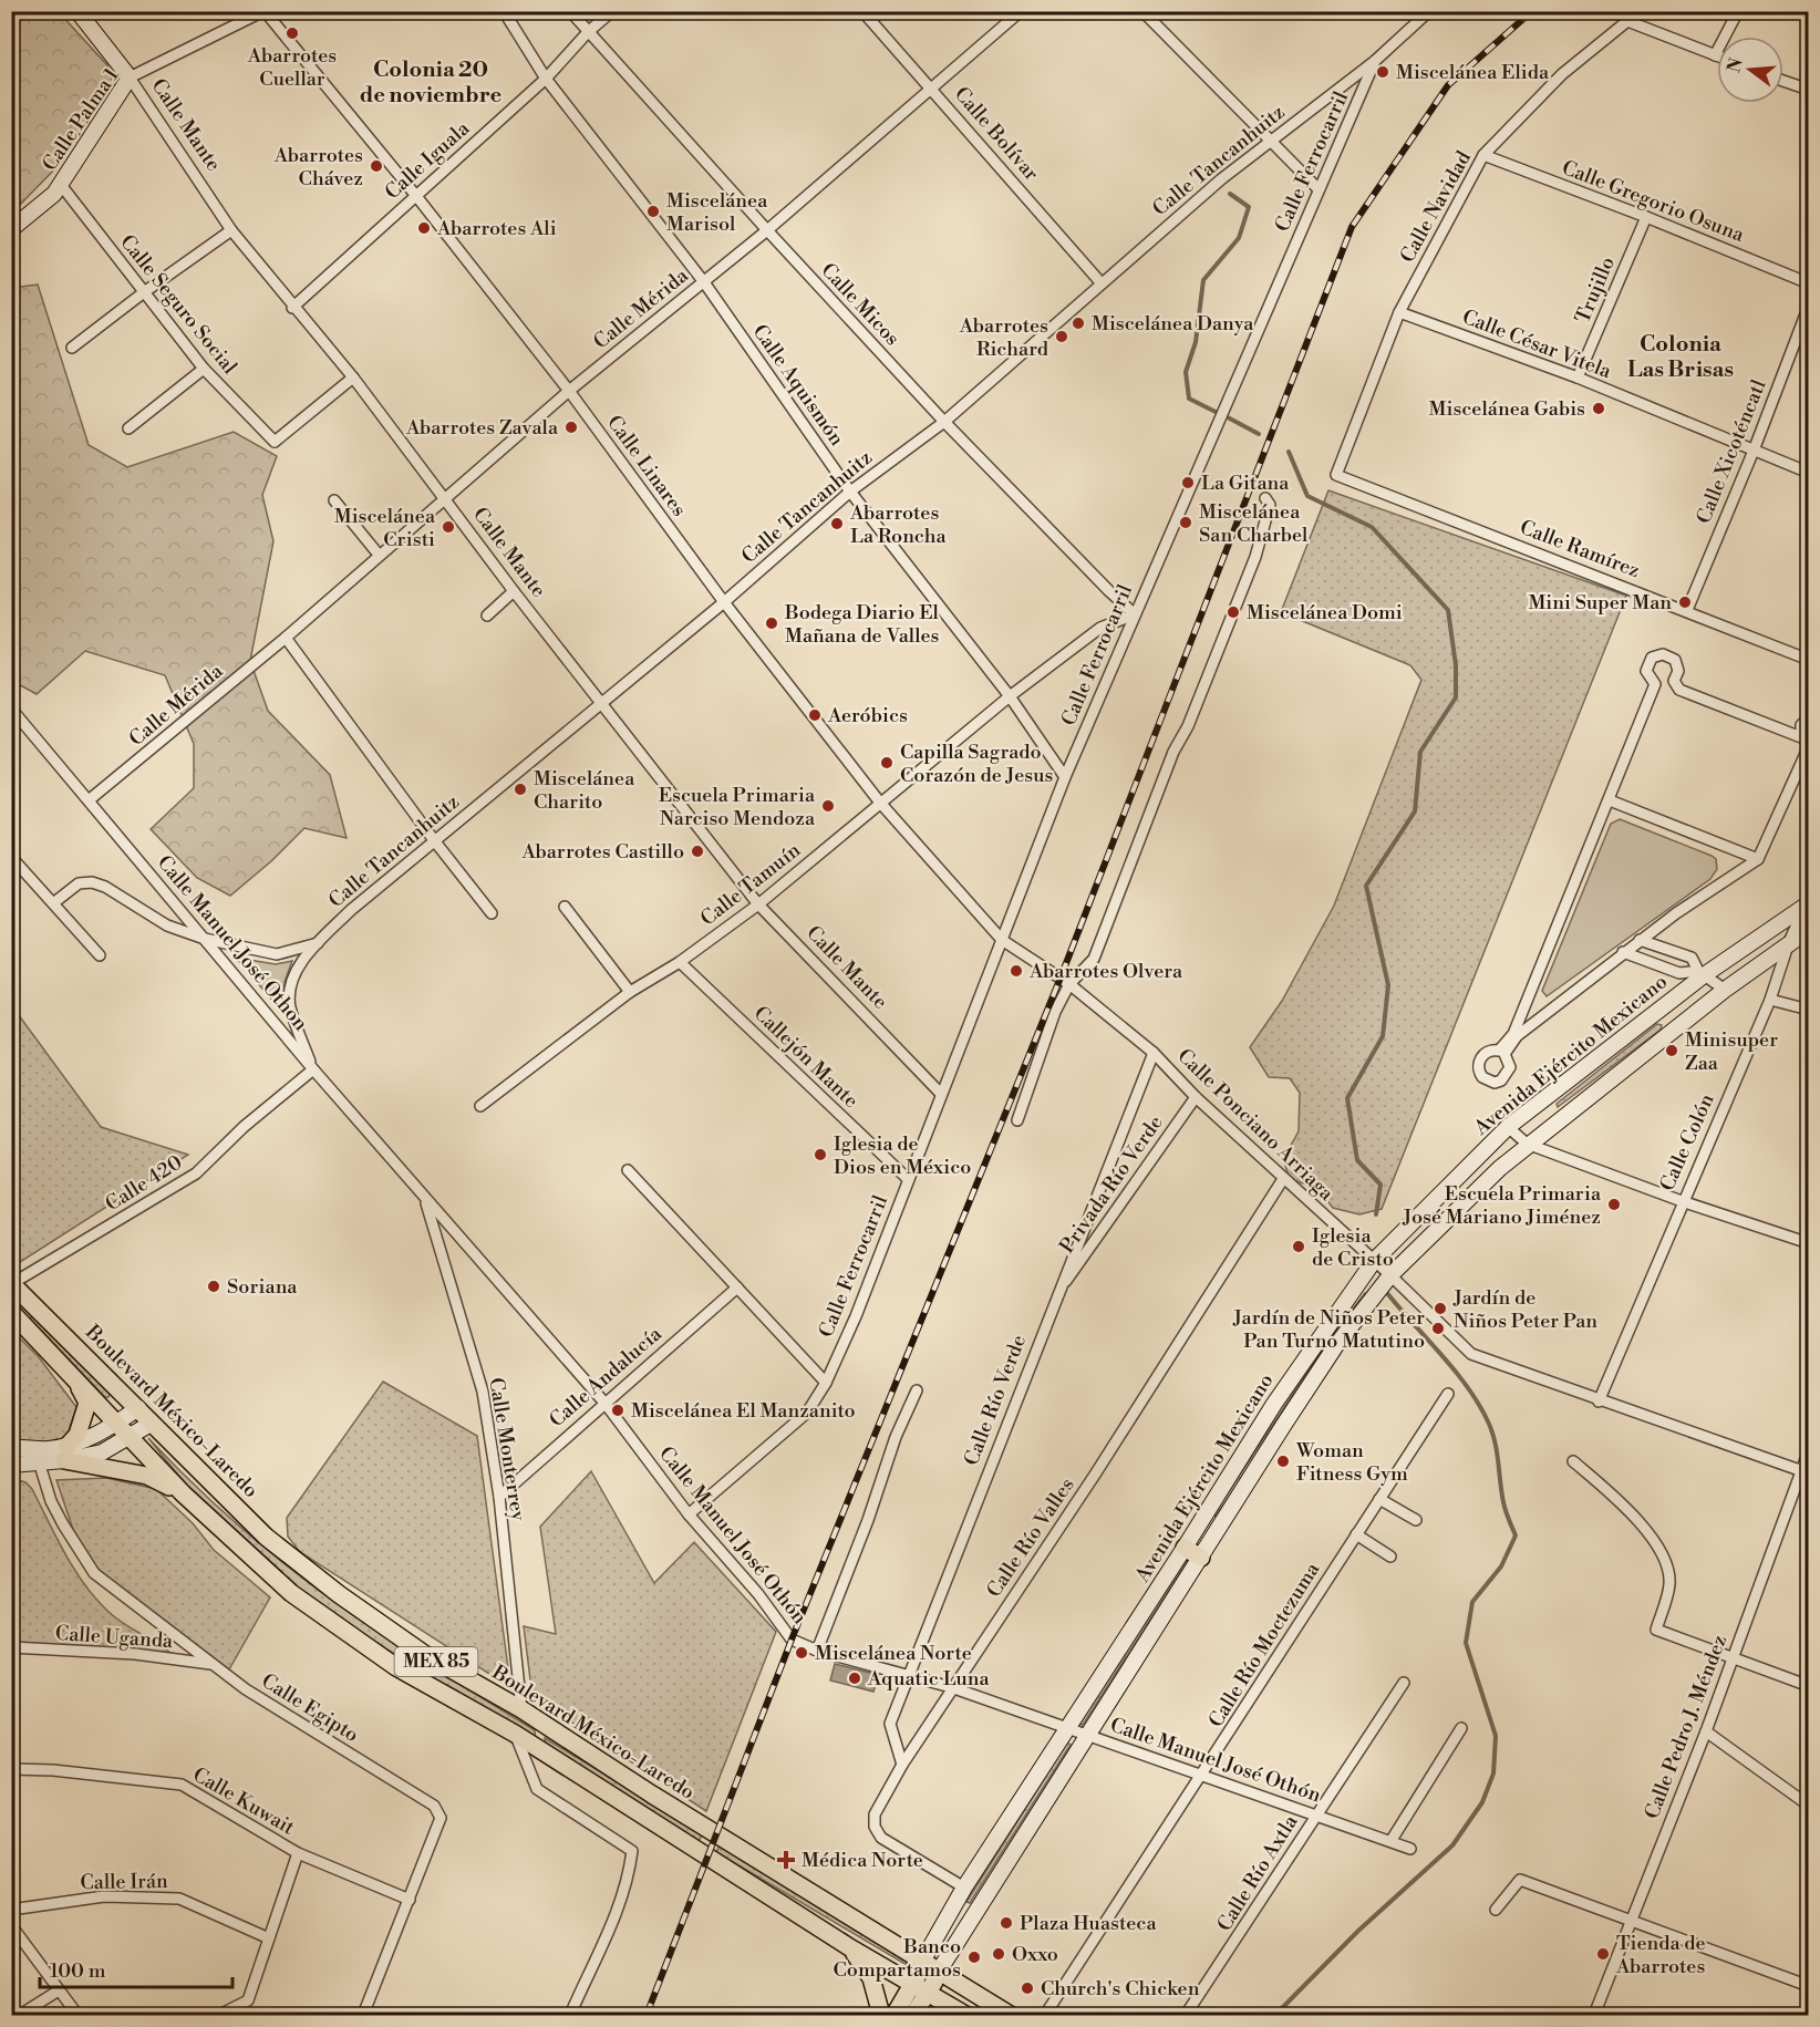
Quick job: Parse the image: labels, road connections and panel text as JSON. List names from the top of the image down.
{
  "streets": {
    "main road": [
      "Calle Palma 1",
      "Calle Mante",
      "Avenida Ejército Mexicano",
      "Boulevard México-Laredo",
      "MEX 85"
    ],
    "street": [
      "Calle Bolívar",
      "Calle Iguala",
      "Calle Tancanhuitz",
      "Calle Ferrocarril",
      "Calle Gregorio Osuna",
      "Calle Navidad",
      "Trujillo",
      "Calle Seguro Social",
      "Calle Micos",
      "Calle Mérida",
      "Calle César Vitela",
      "Calle Aquismón",
      "Calle Xicoténcatl",
      "Calle Linares",
      "Calle Ramírez",
      "Calle Tamuín",
      "Calle Manuel José Othon",
      "Callejón Mante",
      "Calle Ponciano Arriaga",
      "Calle Colón",
      "Calle 420",
      "Privada Río Verde",
      "Calle Andalucía",
      "Calle Río Verde",
      "Calle Monterrey",
      "Calle Manuel José Othón",
      "Calle Río Valles",
      "Calle Uganda",
      "Calle Río Moctezuma",
      "Calle Egipto",
      "Calle Pedro J. Méndez",
      "Calle Kuwait",
      "Calle Río Axtla",
      "Calle Irán"
    ]
  },
  "crossings": [
    ["Calle Palma 1", "Calle Mante"],
    ["Calle Palma 1", "Calle Seguro Social"],
    ["Calle Palma 1", "Calle Linares"],
    ["Calle Mante", "Calle Iguala"],
    ["Calle Mante", "Calle Tancanhuitz"],
    ["Calle Mante", "Calle Ferrocarril"],
    ["Calle Mante", "Calle Seguro Social"],
    ["Calle Mante", "Calle Mérida"],
    ["Calle Mante", "Calle Tamuín"],
    ["Calle Bolívar", "Calle Tancanhuitz"],
    ["Calle Bolívar", "Calle Mérida"],
    ["Calle Iguala", "Calle Micos"],
    ["Calle Iguala", "Calle Aquismón"],
    ["Calle Iguala", "Calle Linares"],
    ["Calle Tancanhuitz", "Calle Ferrocarril"],
    ["Calle Tancanhuitz", "Calle Micos"],
    ["Calle Tancanhuitz", "Calle Aquismón"],
    ["Calle Tancanhuitz", "Calle Linares"],
    ["Calle Tancanhuitz", "Calle Manuel José Othon"],
    ["Calle Tancanhuitz", "Calle 420"],
    ["Calle Ferrocarril", "Calle Micos"],
    ["Calle Ferrocarril", "Calle Aquismón"],
    ["Calle Ferrocarril", "Calle Linares"],
    ["Calle Ferrocarril", "Calle Tamuín"],
    ["Calle Ferrocarril", "Callejón Mante"],
    ["Calle Ferrocarril", "Calle Ponciano Arriaga"],
    ["Calle Ferrocarril", "Calle Andalucía"],
    ["Calle Ferrocarril", "Calle Manuel José Othón"],
    ["Calle Gregorio Osuna", "Calle Navidad"],
    ["Calle Gregorio Osuna", "Trujillo"],
    ["Calle Navidad", "Calle César Vitela"],
    ["Calle Navidad", "Calle Ramírez"],
    ["Trujillo", "Calle César Vitela"],
    ["Calle Micos", "Calle Mérida"],
    ["Calle Micos", "Calle Tamuín"],
    ["Calle Mérida", "Calle Aquismón"],
    ["Calle Mérida", "Calle Linares"],
    ["Calle Mérida", "Calle Manuel José Othon"],
    ["Calle César Vitela", "Calle Xicoténcatl"],
    ["Calle Aquismón", "Calle Tamuín"],
    ["Calle Xicoténcatl", "Calle Ramírez"],
    ["Calle Linares", "Calle Tamuín"],
    ["Calle Linares", "Calle Ponciano Arriaga"],
    ["Calle Tamuín", "Callejón Mante"],
    ["Calle Manuel José Othon", "Calle 420"],
    ["Calle Manuel José Othon", "Calle Monterrey"],
    ["Calle Manuel José Othon", "Calle Manuel José Othón"],
    ["Avenida Ejército Mexicano", "Calle Ponciano Arriaga"],
    ["Avenida Ejército Mexicano", "Calle Colón"],
    ["Avenida Ejército Mexicano", "Boulevard México-Laredo"],
    ["Avenida Ejército Mexicano", "Calle Manuel José Othón"],
    ["Avenida Ejército Mexicano", "Calle Río Valles"],
    ["Calle Ponciano Arriaga", "Calle Colón"],
    ["Calle Ponciano Arriaga", "Privada Río Verde"],
    ["Calle Ponciano Arriaga", "Calle Río Verde"],
    ["Calle Ponciano Arriaga", "Calle Río Valles"],
    ["Calle Ponciano Arriaga", "Calle Pedro J. Méndez"],
    ["Calle 420", "Boulevard México-Laredo"],
    ["Privada Río Verde", "Calle Río Verde"],
    ["Calle Andalucía", "Calle Monterrey"],
    ["Calle Andalucía", "Calle Manuel José Othón"],
    ["Calle Río Verde", "Calle Manuel José Othón"],
    ["Calle Río Verde", "Calle Río Valles"],
    ["Boulevard México-Laredo", "Calle Monterrey"],
    ["Calle Monterrey", "Calle Manuel José Othón"],
    ["Calle Manuel José Othón", "Calle Río Valles"],
    ["Calle Manuel José Othón", "Calle Río Moctezuma"],
    ["Calle Manuel José Othón", "Calle Río Axtla"],
    ["Calle Uganda", "Calle Egipto"],
    ["Calle Egipto", "Calle Kuwait"]
  ],
  "districts": ["Colonia 20 de noviembre", "Colonia Las Brisas"],
  "places": {
    "other": [
      "Abarrotes Cuellar",
      "Miscelánea Elida",
      "Abarrotes Chávez",
      "Miscelánea Marisol",
      "Abarrotes Ali",
      "Miscelánea Danya",
      "Abarrotes Richard",
      "Miscelánea Gabis",
      "Abarrotes Zavala",
      "La Gitana",
      "Miscelánea San Charbel",
      "Abarrotes La Roncha",
      "Miscelánea Cristi",
      "Mini Super Man",
      "Miscelánea Domi",
      "Bodega Diario El Mañana de Valles",
      "Aeróbics",
      "Capilla Sagrado Corazón de Jesus",
      "Miscelánea Charito",
      "Escuela Primaria Narciso Mendoza",
      "Abarrotes Castillo",
      "Abarrotes Olvera",
      "Minisuper Zaa",
      "Iglesia de Dios en México",
      "Escuela Primaria José Mariano Jiménez",
      "Iglesia de Cristo",
      "Soriana",
      "Jardín de Niños Peter Pan",
      "Jardín de Niños Peter Pan Turno Matutino",
      "Miscelánea El Manzanito",
      "Woman Fitness Gym",
      "Miscelánea Norte",
      "Aquatic Luna",
      "Plaza Huasteca",
      "Oxxo",
      "Tienda de Abarrotes",
      "Banco Compartamos",
      "Church's Chicken"
    ],
    "health": ["Médica Norte"]
  },
  "scale_bar": "100 m",
  "north": "left"
}
